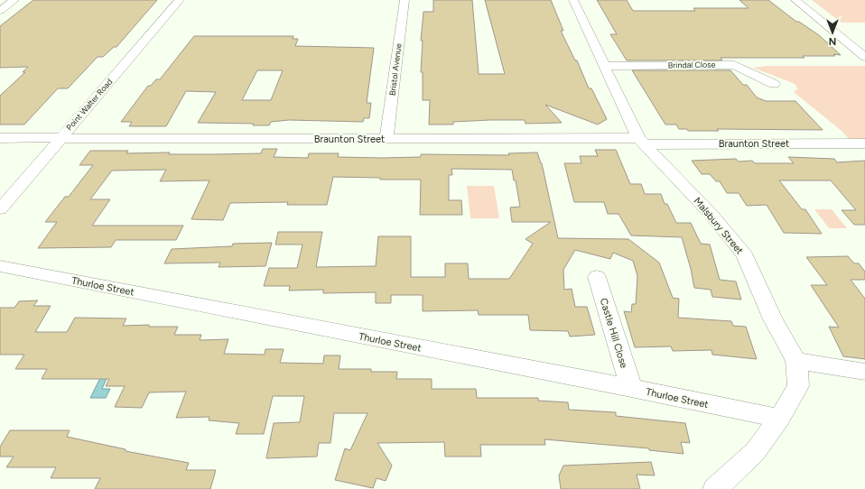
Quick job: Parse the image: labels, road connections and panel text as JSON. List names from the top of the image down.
{
  "streets": {
    "street": [
      "Brindal Close",
      "Bristol Avenue",
      "Point Walter Road",
      "Braunton Street",
      "Malsbury Street",
      "Thurloe Street",
      "Castle Hill Close"
    ]
  },
  "crossings": [
    ["Brindal Close", "Malsbury Street"],
    ["Bristol Avenue", "Braunton Street"],
    ["Point Walter Road", "Braunton Street"],
    ["Braunton Street", "Malsbury Street"],
    ["Malsbury Street", "Thurloe Street"],
    ["Thurloe Street", "Castle Hill Close"]
  ],
  "north": "bottom"
}
